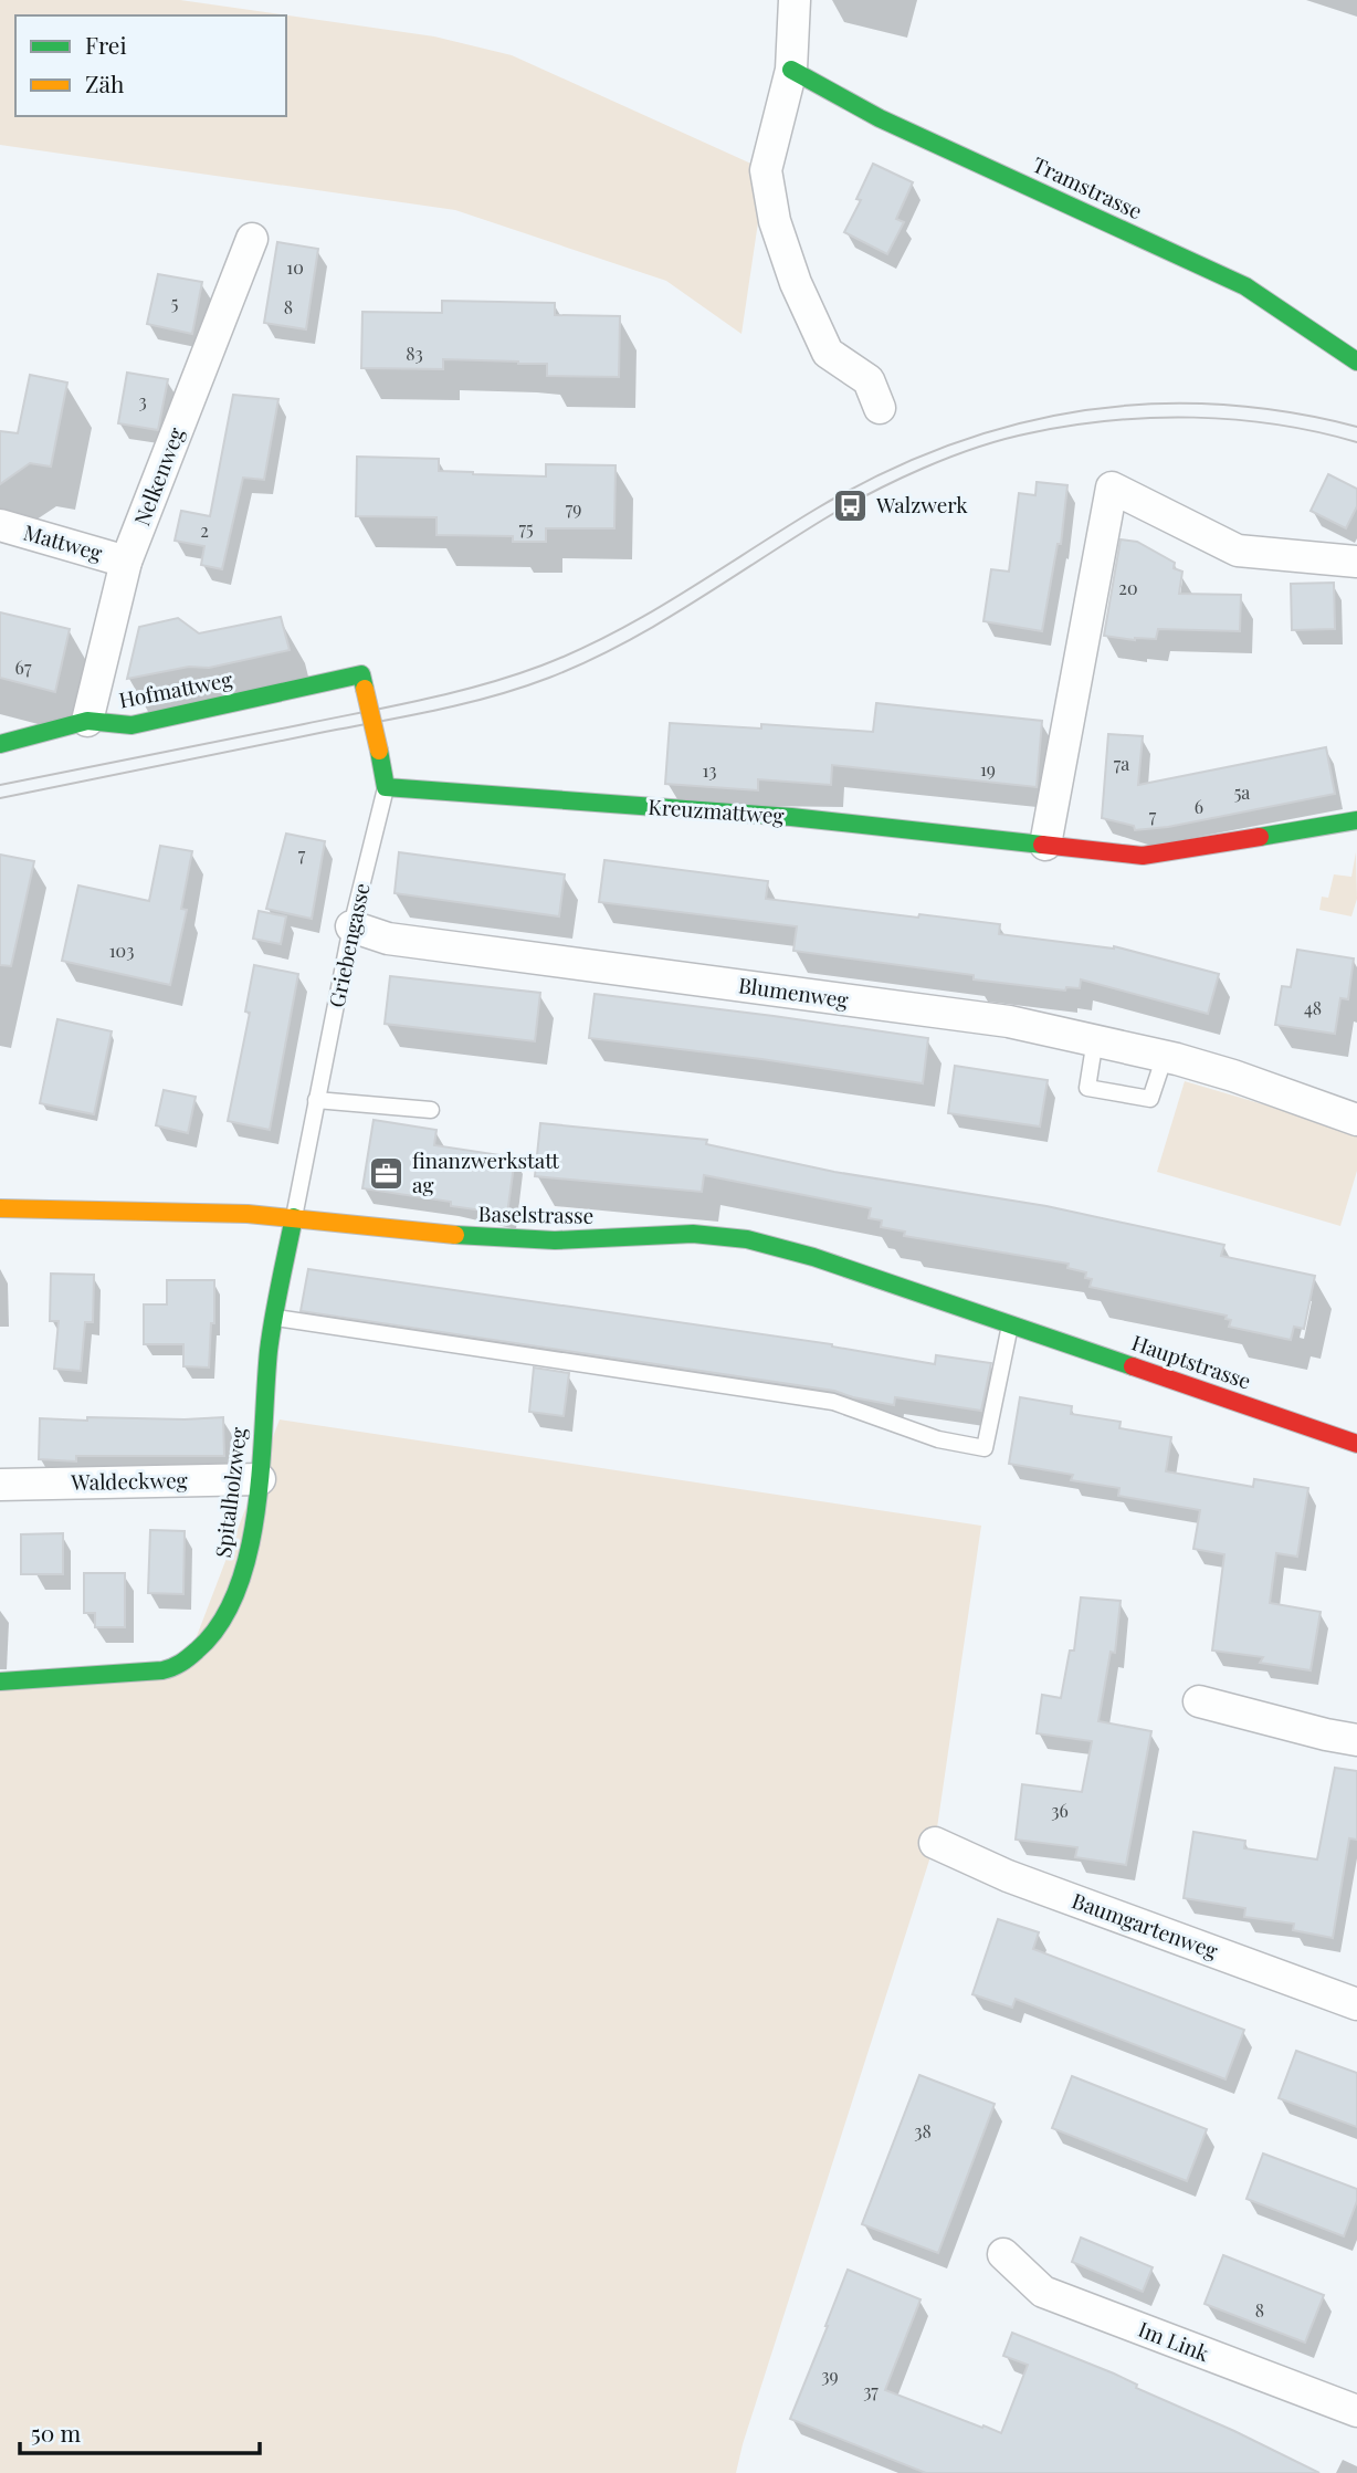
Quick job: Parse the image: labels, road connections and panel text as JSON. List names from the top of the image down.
{
  "streets": {
    "street": [
      "Tramstrasse",
      "Nelkenweg",
      "Mattweg",
      "Hofmattweg",
      "Kreuzmattweg",
      "Griebengasse",
      "Blumenweg",
      "Baselstrasse",
      "Hauptstrasse",
      "Waldeckweg",
      "Spitalholzweg",
      "Baumgartenweg",
      "Im Link"
    ]
  },
  "crossings": [
    ["Nelkenweg", "Mattweg"],
    ["Nelkenweg", "Hofmattweg"],
    ["Hofmattweg", "Griebengasse"],
    ["Kreuzmattweg", "Griebengasse"],
    ["Griebengasse", "Blumenweg"],
    ["Griebengasse", "Baselstrasse"],
    ["Griebengasse", "Spitalholzweg"],
    ["Baselstrasse", "Hauptstrasse"],
    ["Baselstrasse", "Spitalholzweg"],
    ["Waldeckweg", "Spitalholzweg"]
  ],
  "places": {
    "bus stop": ["Walzwerk"],
    "office": ["finanzwerkstatt ag"]
  },
  "house_numbers": [
    "10",
    "5",
    "8",
    "83",
    "3",
    "79",
    "75",
    "2",
    "20",
    "67",
    "7a",
    "19",
    "13",
    "5a",
    "6",
    "7",
    "7",
    "103",
    "48",
    "36",
    "38",
    "8",
    "39",
    "37"
  ],
  "legend": ["Frei", "Zäh"],
  "scale_bar": "50 m"
}
